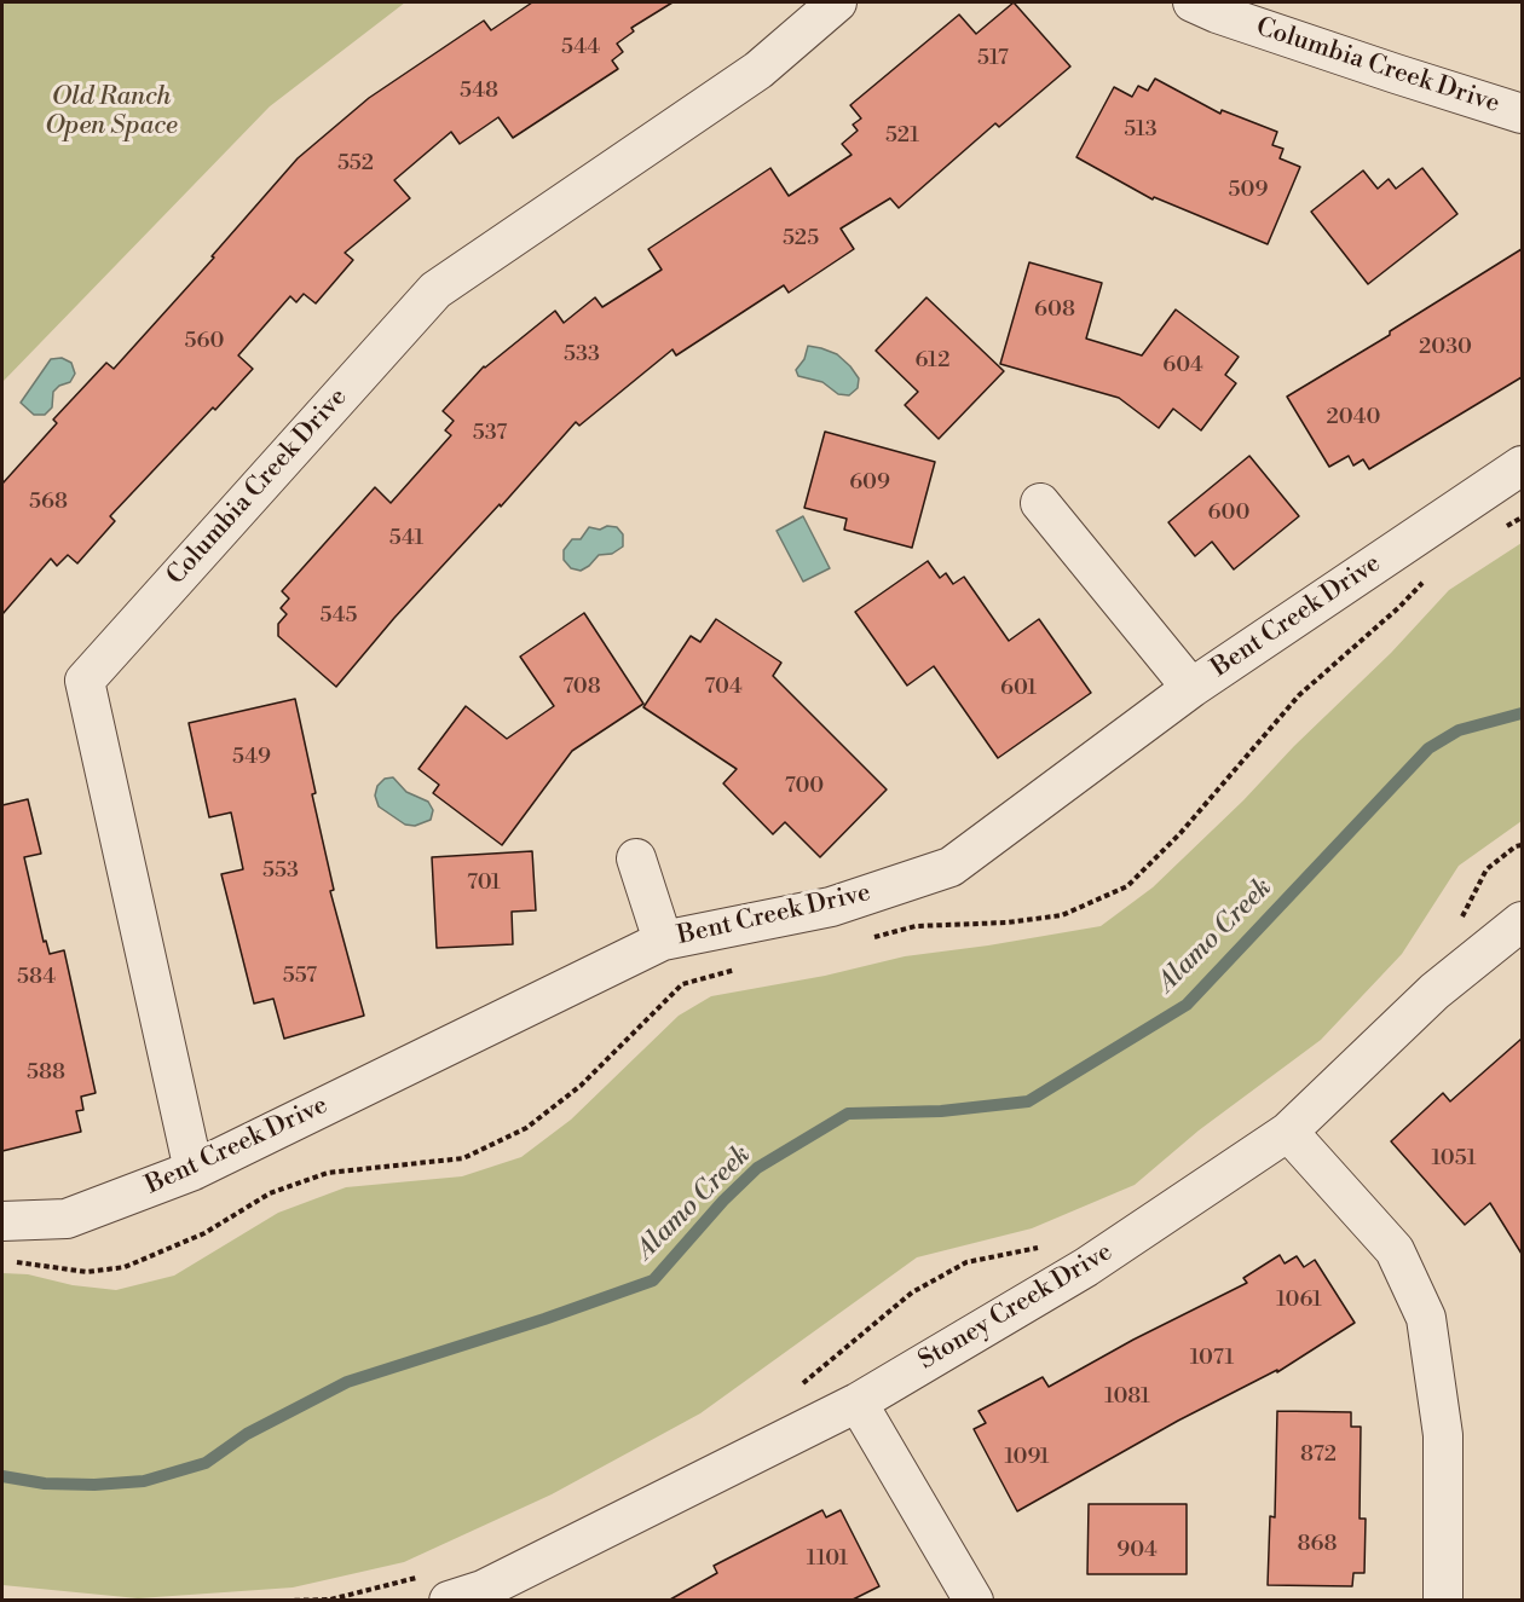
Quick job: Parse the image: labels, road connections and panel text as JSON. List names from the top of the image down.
{
  "streets": {
    "street": ["Columbia Creek Drive", "Bent Creek Drive", "Stoney Creek Drive"]
  },
  "crossings": [
    ["Columbia Creek Drive", "Bent Creek Drive"]
  ],
  "water": ["Alamo Creek"],
  "parks": ["Old Ranch Open Space"],
  "house_numbers": [
    "544",
    "517",
    "548",
    "513",
    "521",
    "552",
    "509",
    "525",
    "608",
    "560",
    "2030",
    "533",
    "612",
    "604",
    "2040",
    "537",
    "609",
    "568",
    "600",
    "541",
    "545",
    "708",
    "704",
    "601",
    "549",
    "700",
    "553",
    "701",
    "557",
    "584",
    "588",
    "1051",
    "1061",
    "1071",
    "1081",
    "872",
    "1091",
    "868",
    "904",
    "1101"
  ]
}
